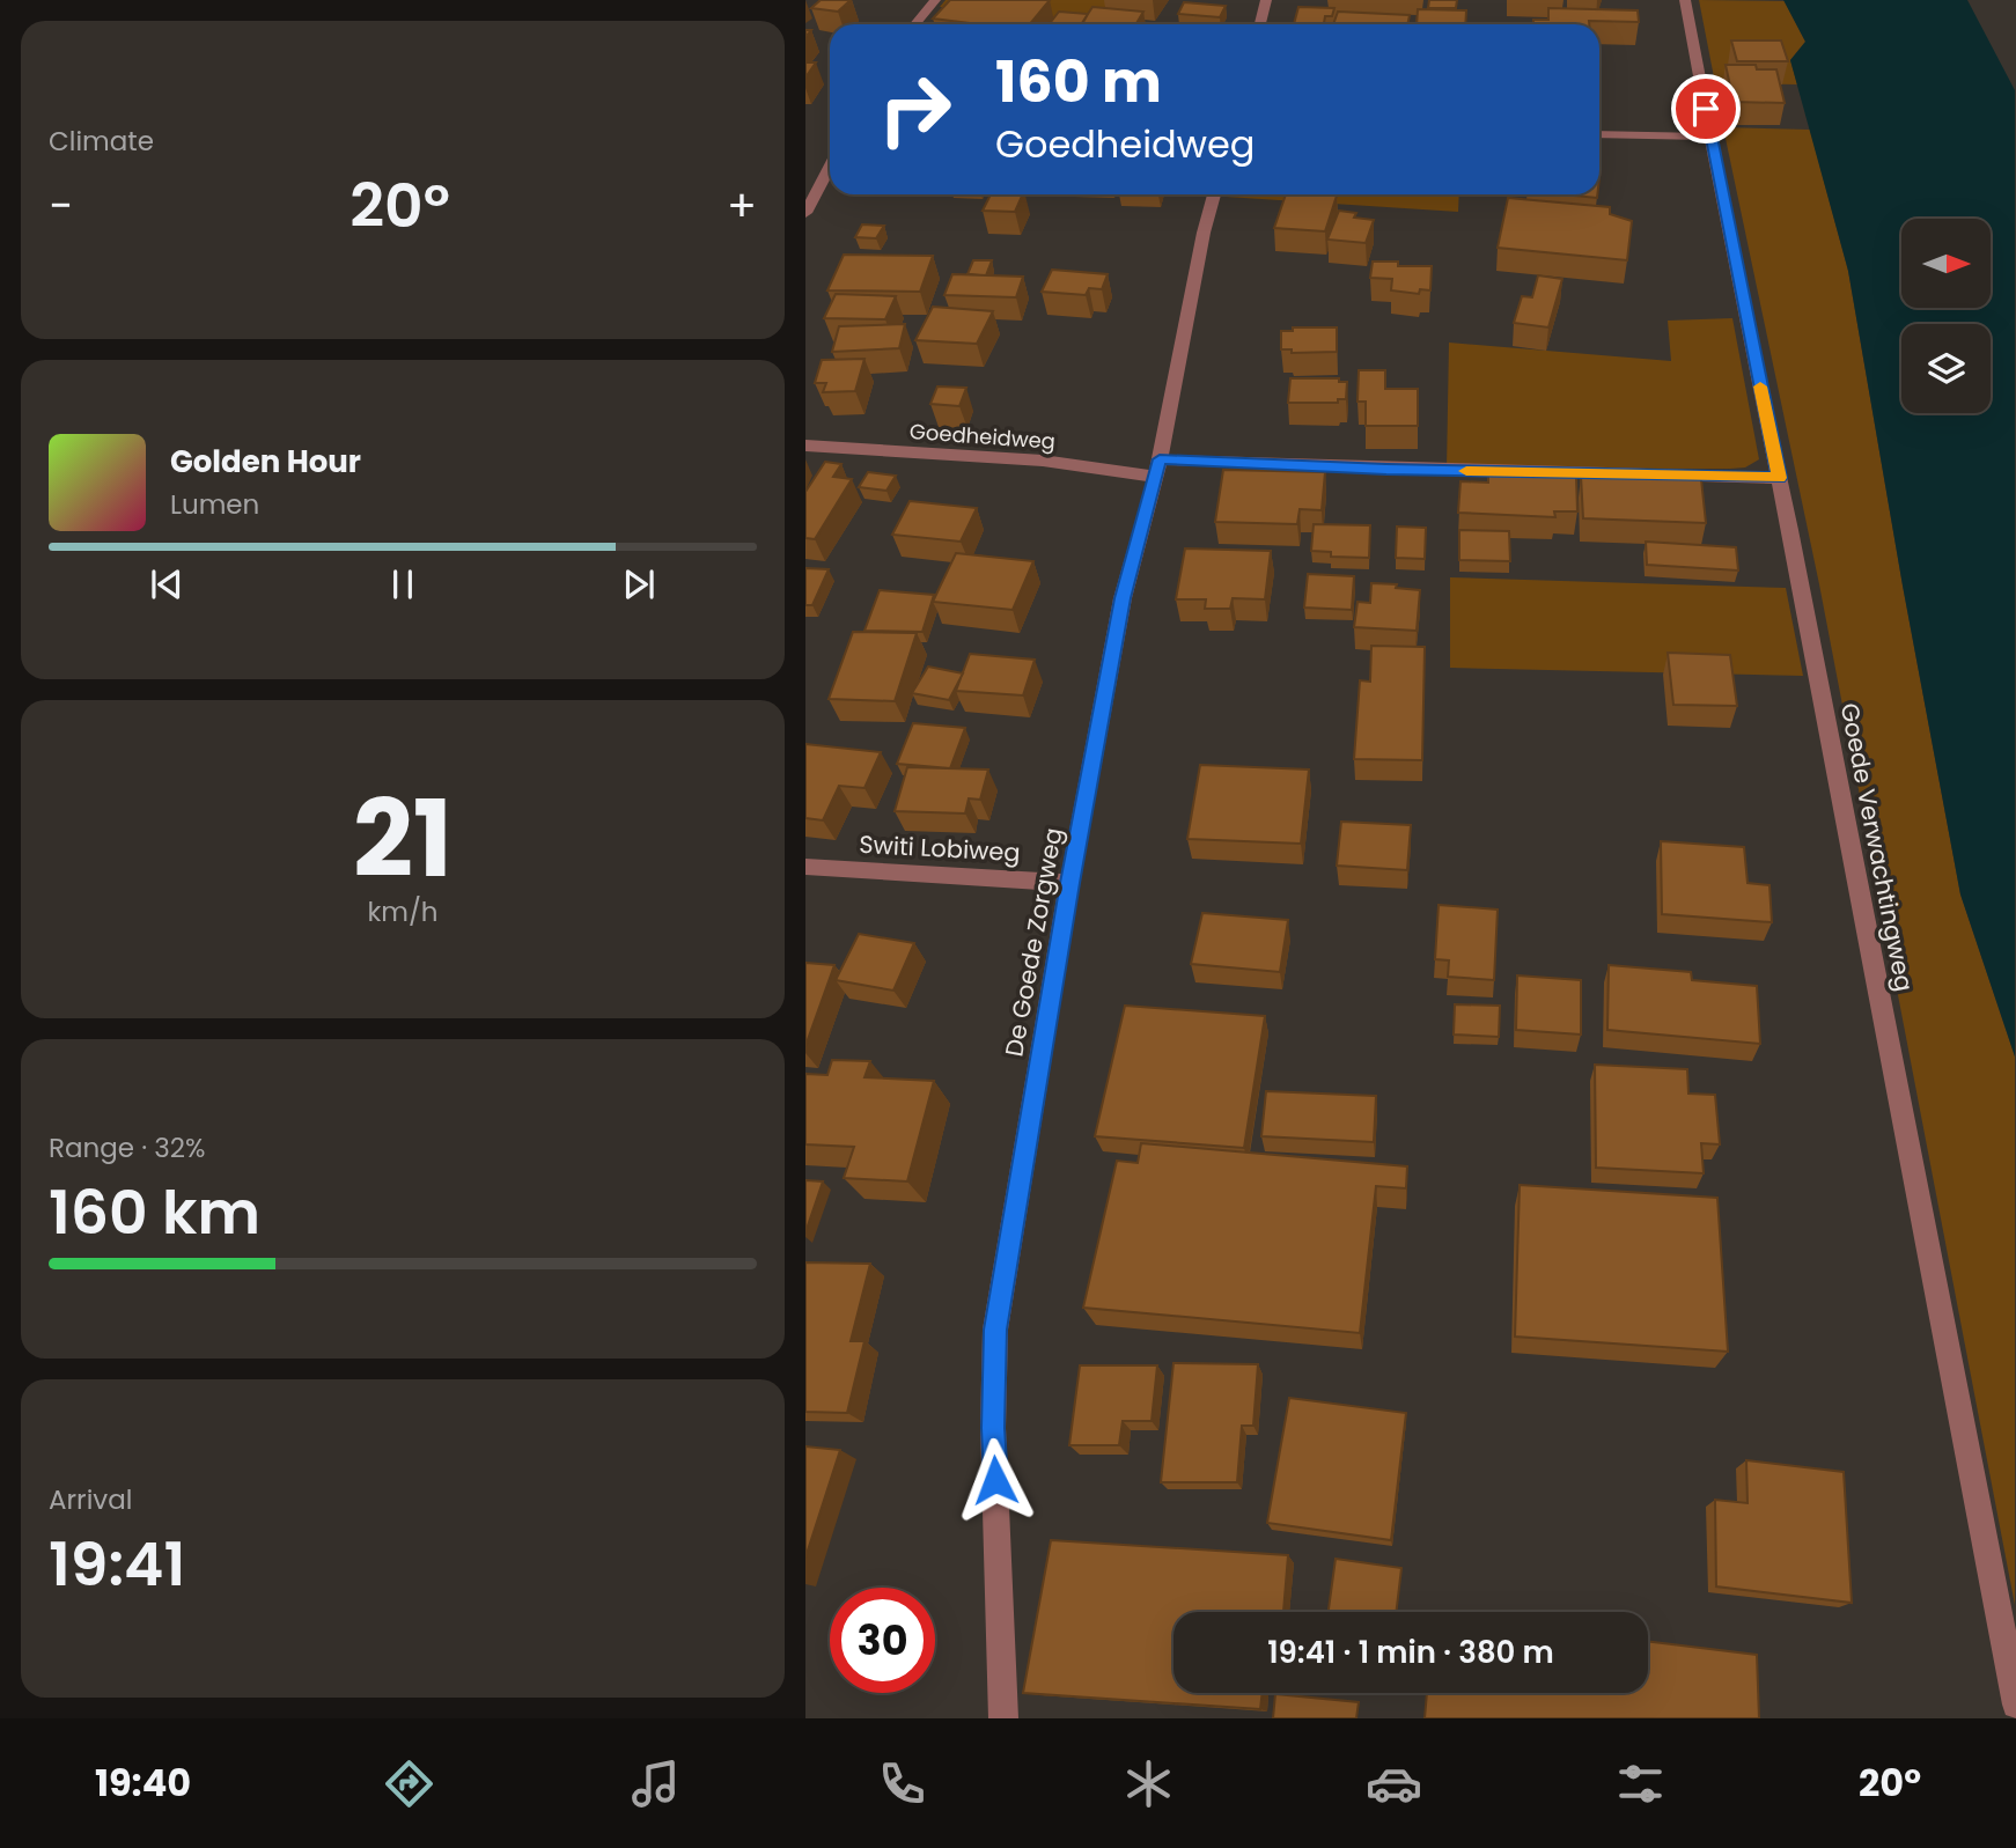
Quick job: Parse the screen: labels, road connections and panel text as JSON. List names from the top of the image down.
{
  "streets": {
    "street": [
      "Goedheidweg",
      "Goede Verwachtingweg",
      "Switi Lobiweg",
      "De Goede Zorgweg"
    ]
  },
  "crossings": [
    ["Goedheidweg", "Goede Verwachtingweg"],
    ["Goedheidweg", "De Goede Zorgweg"],
    ["Switi Lobiweg", "De Goede Zorgweg"]
  ],
  "north": "right",
  "page": {
    "tile": [
      "Climate",
      ["21", "km/h"],
      ["Range · 32%", "160 km"],
      ["Arrival", "19:41"]
    ],
    "turn": ["160 m", "Goedheidweg"],
    "heat": ["−", "20°", "+"],
    "song": ["Golden Hour", "Lumen"],
    "limit": "30",
    "trip": "19:41 · 1 min · 380 m",
    "tabs": ["19:40", "20°"]
  }
}
